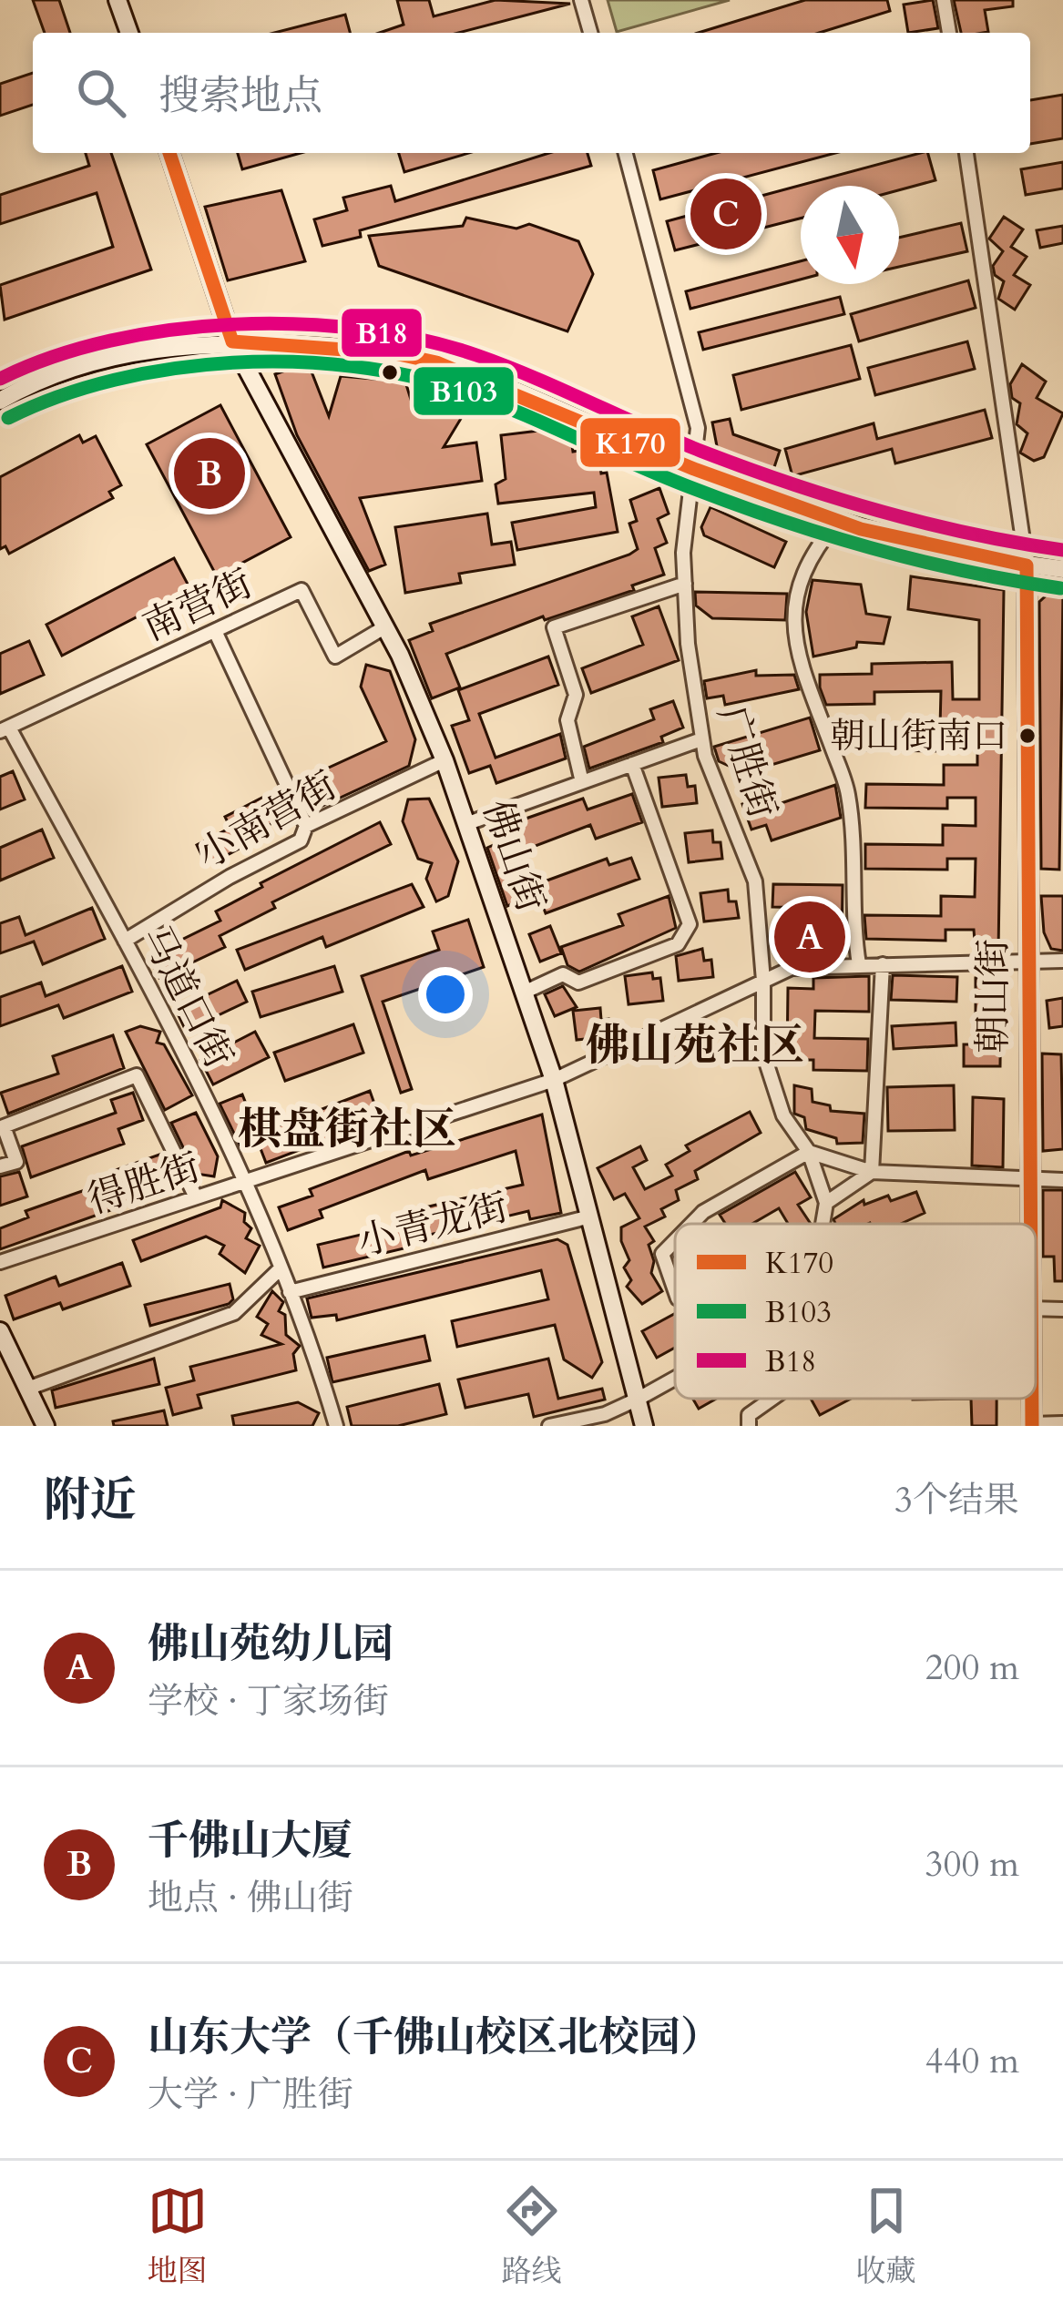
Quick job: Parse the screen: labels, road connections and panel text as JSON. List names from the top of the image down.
{
  "streets": {
    "street": [
      "南营街",
      "广胜街",
      "小南营街",
      "佛山街",
      "朝山街",
      "马道口街",
      "得胜街",
      "小青龙街"
    ]
  },
  "crossings": [
    ["南营街", "佛山街"],
    ["南营街", "马道口街"],
    ["广胜街", "得胜街"],
    ["小南营街", "佛山街"],
    ["小南营街", "马道口街"],
    ["佛山街", "得胜街"],
    ["佛山街", "小青龙街"],
    ["朝山街", "得胜街"],
    ["马道口街", "得胜街"],
    ["马道口街", "小青龙街"]
  ],
  "districts": ["佛山苑社区", "棋盘街社区"],
  "places": ["朝山街南口"],
  "lines": ["transit line K170", "transit line B18", "transit line B103"],
  "legend": ["K170", "B103", "B18"],
  "north": "bottom",
  "page": {
    "search": "搜索地点",
    "pins": ["C", "B", "A"],
    "heading": ["附近", "3个结果"],
    "list": [
      {
        "mark": "A",
        "name": "佛山苑幼儿园",
        "note": "学校 · 丁家场街",
        "value": "200 m"
      },
      {
        "mark": "B",
        "name": "千佛山大厦",
        "note": "地点 · 佛山街",
        "value": "300 m"
      },
      {
        "mark": "C",
        "name": "山东大学（千佛山校区北校园）",
        "note": "大学 · 广胜街",
        "value": "440 m"
      }
    ],
    "nav": ["地图", "路线", "收藏"]
  }
}
